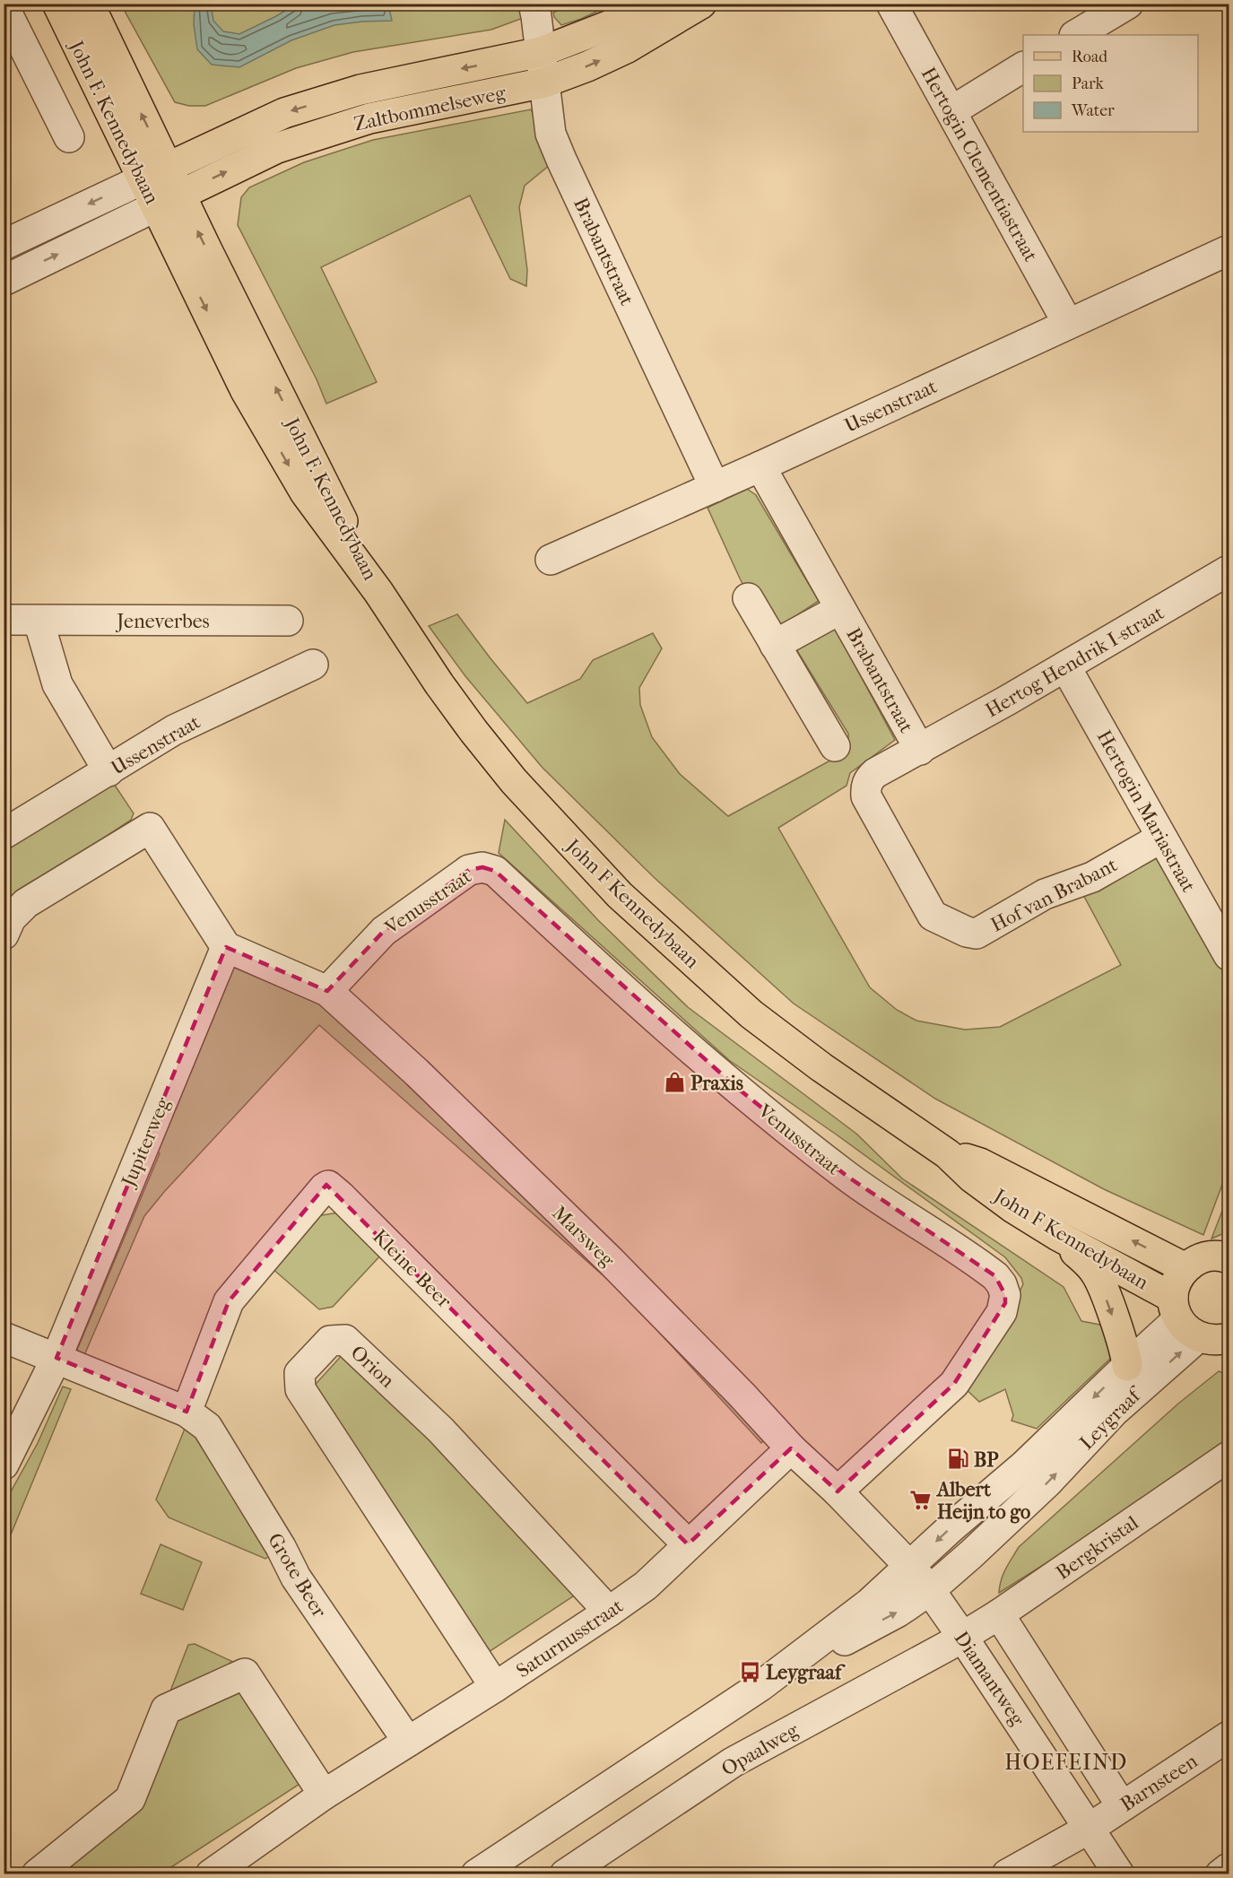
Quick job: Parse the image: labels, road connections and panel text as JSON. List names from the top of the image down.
{
  "streets": {
    "main road": ["Zaltbommelseweg", "John F. Kennedybaan", "John F Kennedybaan"],
    "street": [
      "Hertogin Clementiastraat",
      "Brabantstraat",
      "Ussenstraat",
      "Jeneverbes",
      "Hertog Hendrik I-straat",
      "Hertogin Mariastraat",
      "Hof van Brabant",
      "Venusstraat",
      "Jupiterweg",
      "Marsweg",
      "Kleine Beer",
      "Orion",
      "Leygraaf",
      "Bergkristal",
      "Grote Beer",
      "Saturnusstraat",
      "Diamantweg",
      "Opaalweg",
      "Barnsteen"
    ]
  },
  "crossings": [
    ["Zaltbommelseweg", "John F. Kennedybaan"],
    ["Zaltbommelseweg", "Brabantstraat"],
    ["John F. Kennedybaan", "John F Kennedybaan"],
    ["Hertogin Clementiastraat", "Ussenstraat"],
    ["Brabantstraat", "Ussenstraat"],
    ["Brabantstraat", "Hertog Hendrik I-straat"],
    ["Brabantstraat", "Hof van Brabant"],
    ["Hertog Hendrik I-straat", "Hertogin Mariastraat"],
    ["Hertog Hendrik I-straat", "Hof van Brabant"],
    ["Hertogin Mariastraat", "Hof van Brabant"],
    ["Venusstraat", "Marsweg"],
    ["John F Kennedybaan", "Leygraaf"],
    ["Jupiterweg", "Marsweg"],
    ["Jupiterweg", "Grote Beer"],
    ["Marsweg", "Leygraaf"],
    ["Marsweg", "Saturnusstraat"],
    ["Marsweg", "Diamantweg"],
    ["Kleine Beer", "Grote Beer"],
    ["Kleine Beer", "Saturnusstraat"],
    ["Orion", "Saturnusstraat"],
    ["Leygraaf", "Diamantweg"],
    ["Bergkristal", "Diamantweg"],
    ["Bergkristal", "Opaalweg"],
    ["Grote Beer", "Saturnusstraat"],
    ["Diamantweg", "Opaalweg"],
    ["Diamantweg", "Barnsteen"]
  ],
  "districts": ["HOEFEIND"],
  "places": {
    "shop": ["Praxis"],
    "fuel station": ["BP"],
    "supermarket": ["Albert Heijn to go"],
    "bus stop": ["Leygraaf"]
  },
  "legend": ["Road", "Park", "Water"]
}
